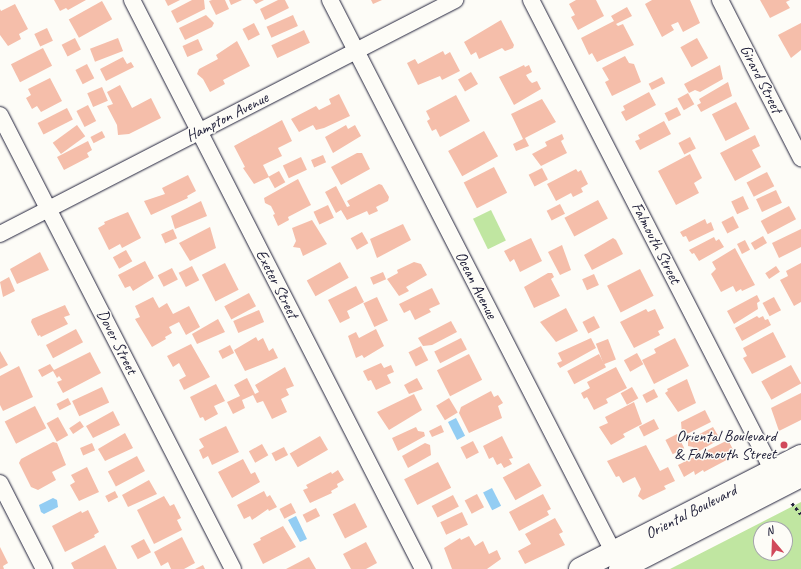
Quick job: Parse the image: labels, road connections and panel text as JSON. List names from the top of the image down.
{
  "streets": {
    "street": [
      "Girard Street",
      "Hampton Avenue",
      "Falmouth Street",
      "Exeter Street",
      "Ocean Avenue",
      "Dover Street",
      "Oriental Boulevard"
    ]
  },
  "crossings": [
    ["Hampton Avenue", "Exeter Street"],
    ["Hampton Avenue", "Ocean Avenue"],
    ["Hampton Avenue", "Dover Street"],
    ["Falmouth Street", "Oriental Boulevard"],
    ["Ocean Avenue", "Oriental Boulevard"]
  ],
  "places": ["Oriental Boulevard & Falmouth Street"],
  "north": "top"
}
